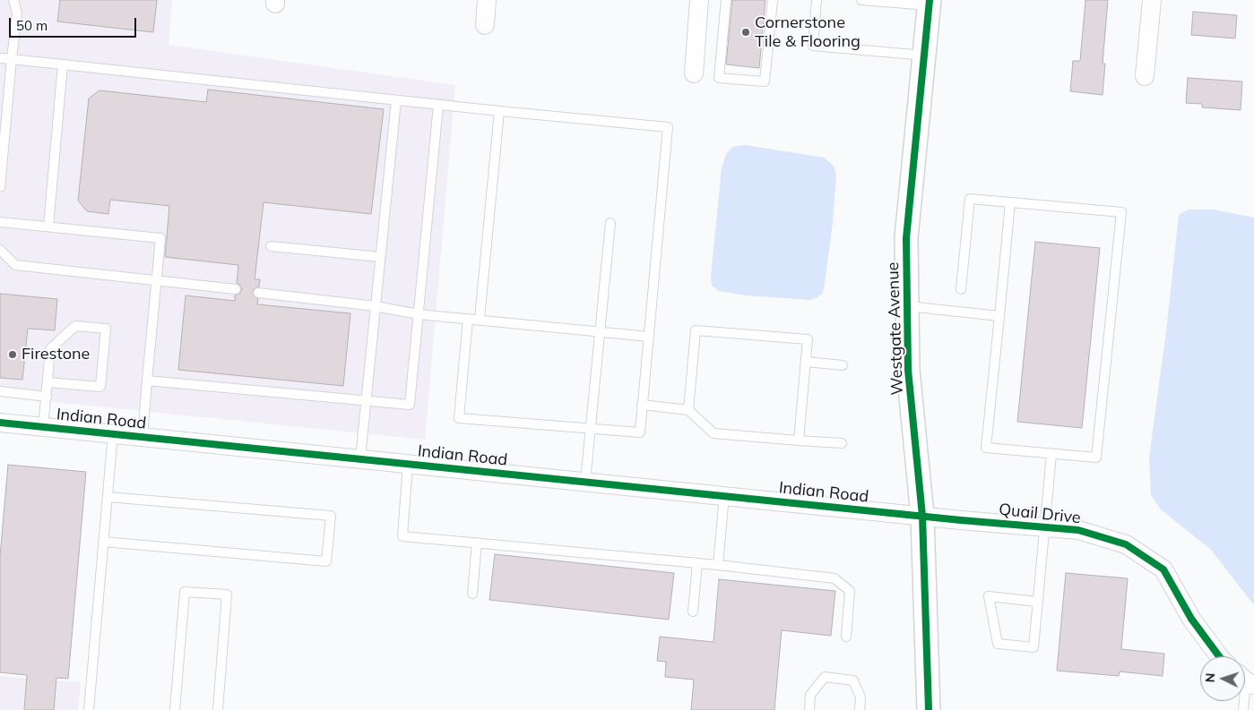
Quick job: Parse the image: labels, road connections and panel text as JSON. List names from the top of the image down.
{
  "streets": {
    "street": ["Westgate Avenue", "Indian Road", "Quail Drive"]
  },
  "crossings": [
    ["Westgate Avenue", "Indian Road"],
    ["Westgate Avenue", "Quail Drive"],
    ["Indian Road", "Quail Drive"]
  ],
  "places": ["Cornerstone Tile & Flooring", "Firestone"],
  "scale_bar": "50 m",
  "north": "left"
}
